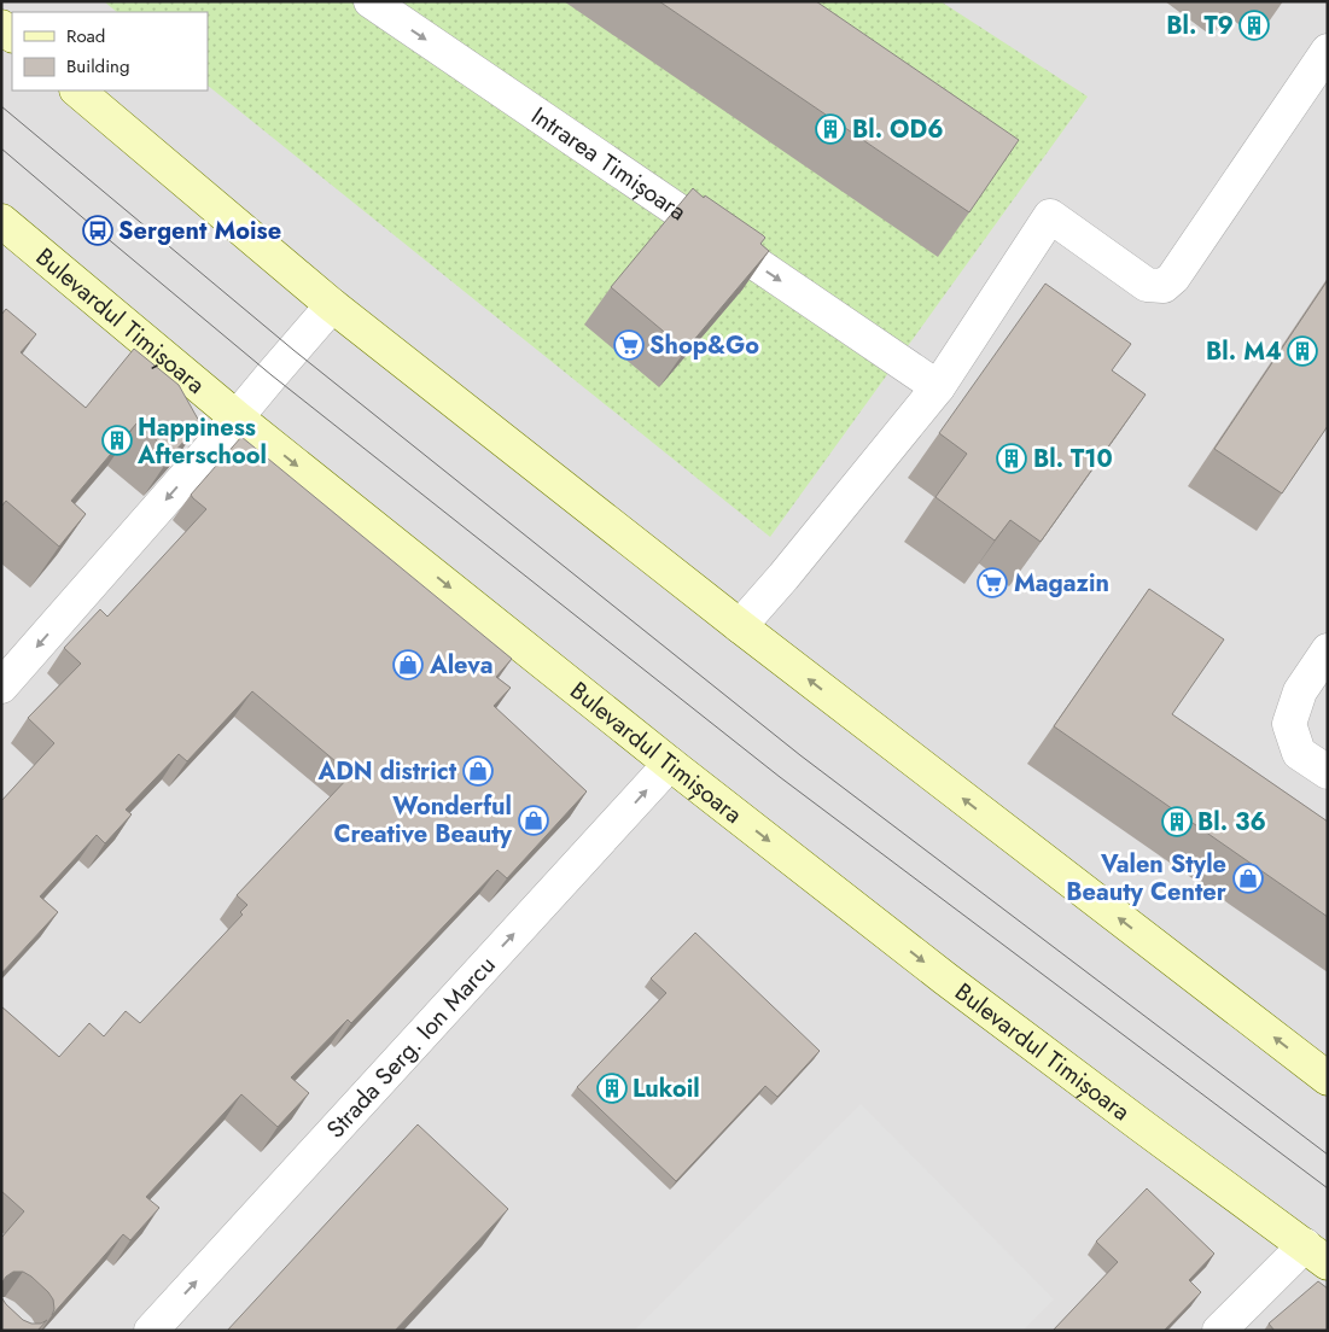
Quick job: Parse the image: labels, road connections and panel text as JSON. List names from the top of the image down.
{
  "streets": {
    "main road": ["Bulevardul Timișoara"],
    "street": ["Intrarea Timișoara", "Strada Serg. Ion Marcu"]
  },
  "crossings": [
    ["Bulevardul Timișoara", "Strada Serg. Ion Marcu"]
  ],
  "one_way": ["Intrarea Timișoara", "Strada Serg. Ion Marcu"],
  "places": {
    "building": [
      "Bl. T9",
      "Bl. OD6",
      "Bl. M4",
      "Happiness Afterschool",
      "Bl. T10",
      "Bl. 36",
      "Lukoil"
    ],
    "bus stop": ["Sergent Moise"],
    "supermarket": ["Shop&Go", "Magazin"],
    "shop": [
      "Aleva",
      "ADN district",
      "Wonderful Creative Beauty",
      "Valen Style Beauty Center"
    ]
  },
  "legend": ["Road", "Building"]
}
